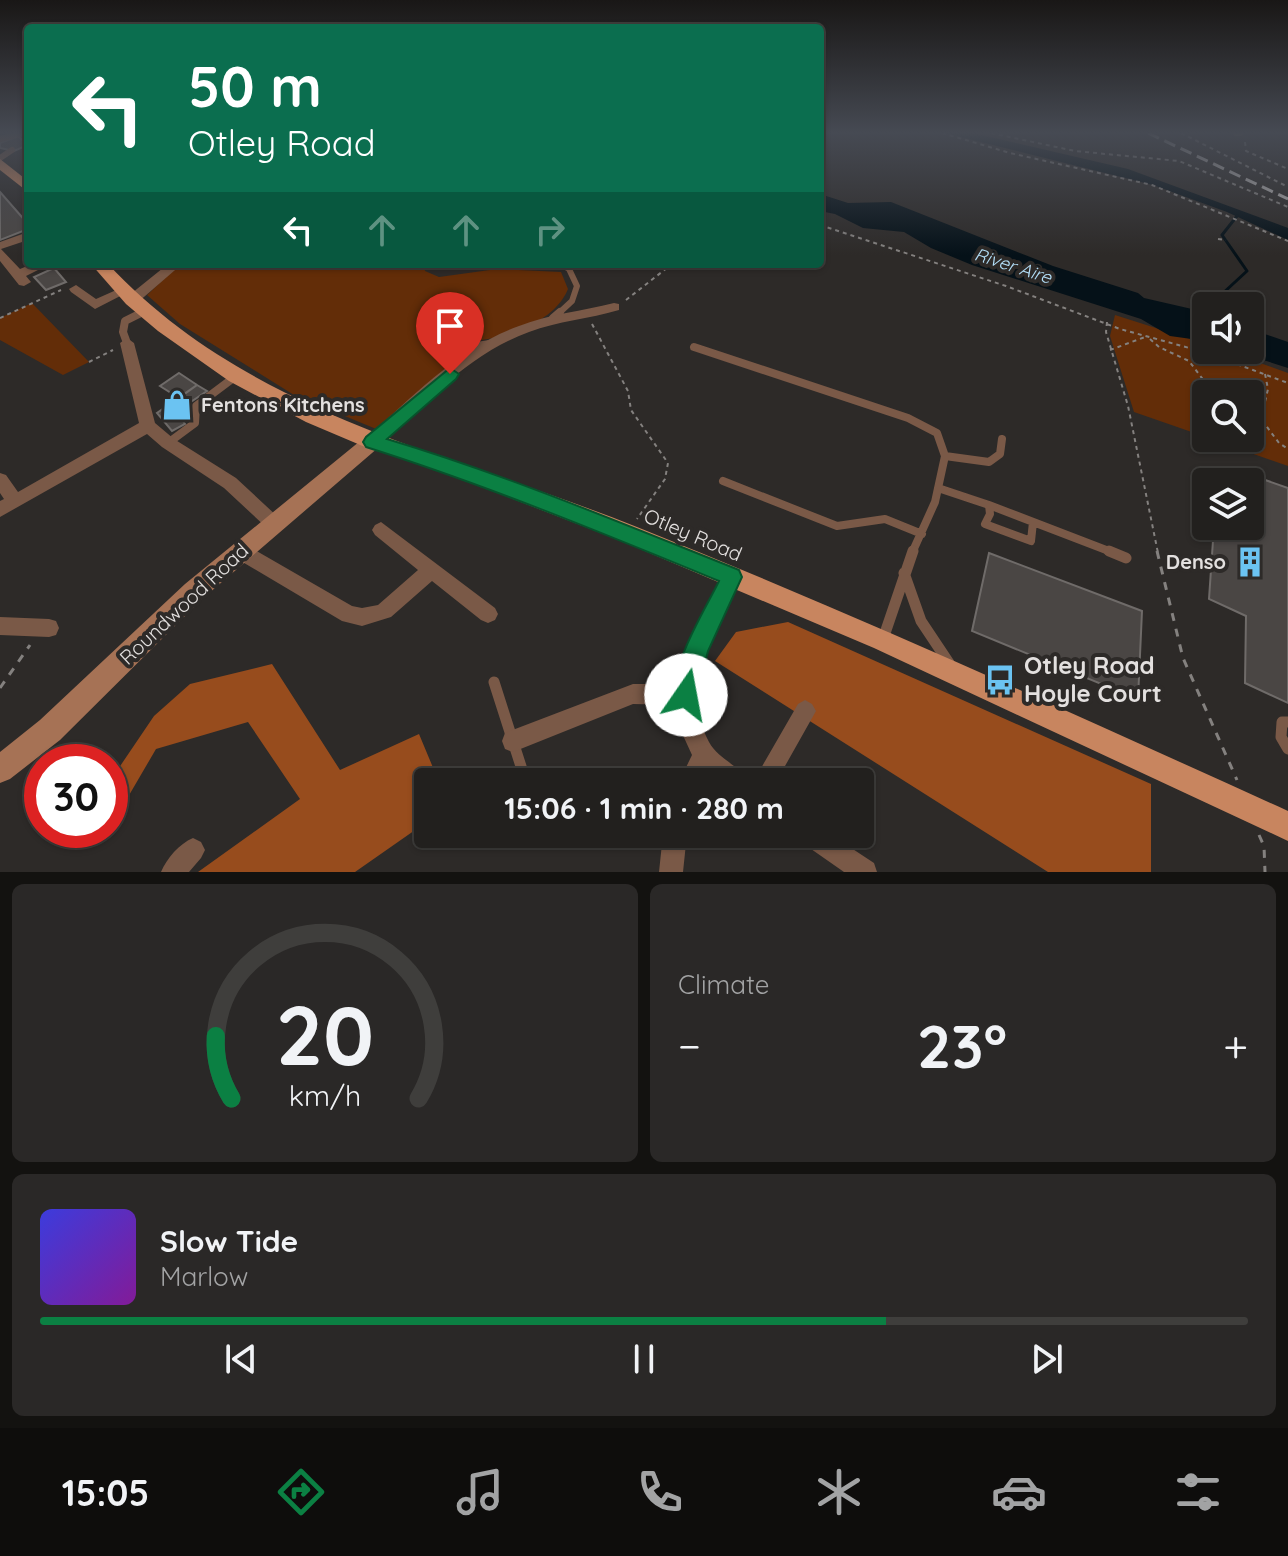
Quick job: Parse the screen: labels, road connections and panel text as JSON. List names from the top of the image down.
{
  "streets": {
    "main road": ["Otley Road"],
    "street": ["Roundwood Road"]
  },
  "crossings": [
    ["Otley Road", "Roundwood Road"]
  ],
  "water": ["River Aire"],
  "places": {
    "shop": ["Fentons Kitchens"],
    "building": ["Denso"],
    "bus stop": ["Otley Road Hoyle Court"]
  },
  "page": {
    "turn": ["50 m", "Otley Road"],
    "limit": "30",
    "trip": "15:06 · 1 min · 280 m",
    "tile": "Climate",
    "heat": ["−", "23°", "+"],
    "song": ["Slow Tide", "Marlow"],
    "tabs": "15:05",
    "gauge": ["20", "km/h"]
  }
}
